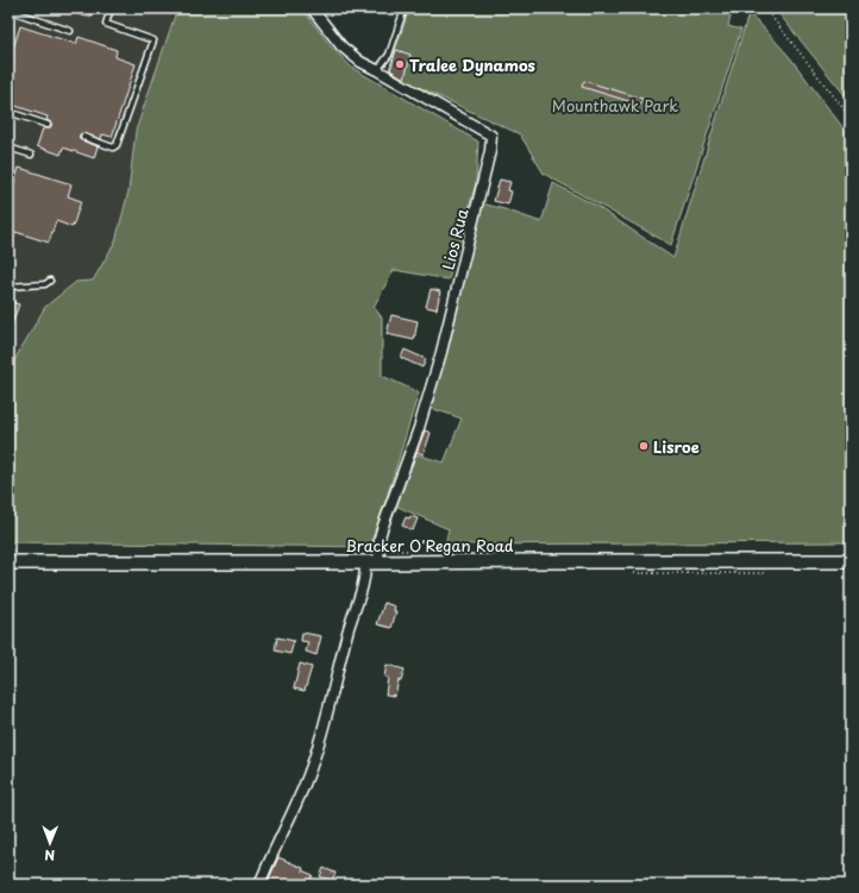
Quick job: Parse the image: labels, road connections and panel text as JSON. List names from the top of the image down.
{
  "streets": {
    "main road": ["Bracker O'Regan Road"],
    "street": ["Lios Rua"]
  },
  "crossings": [
    ["Lios Rua", "Bracker O'Regan Road"]
  ],
  "parks": ["Mounthawk Park"],
  "places": ["Tralee Dynamos", "Lisroe"],
  "north": "bottom"
}
